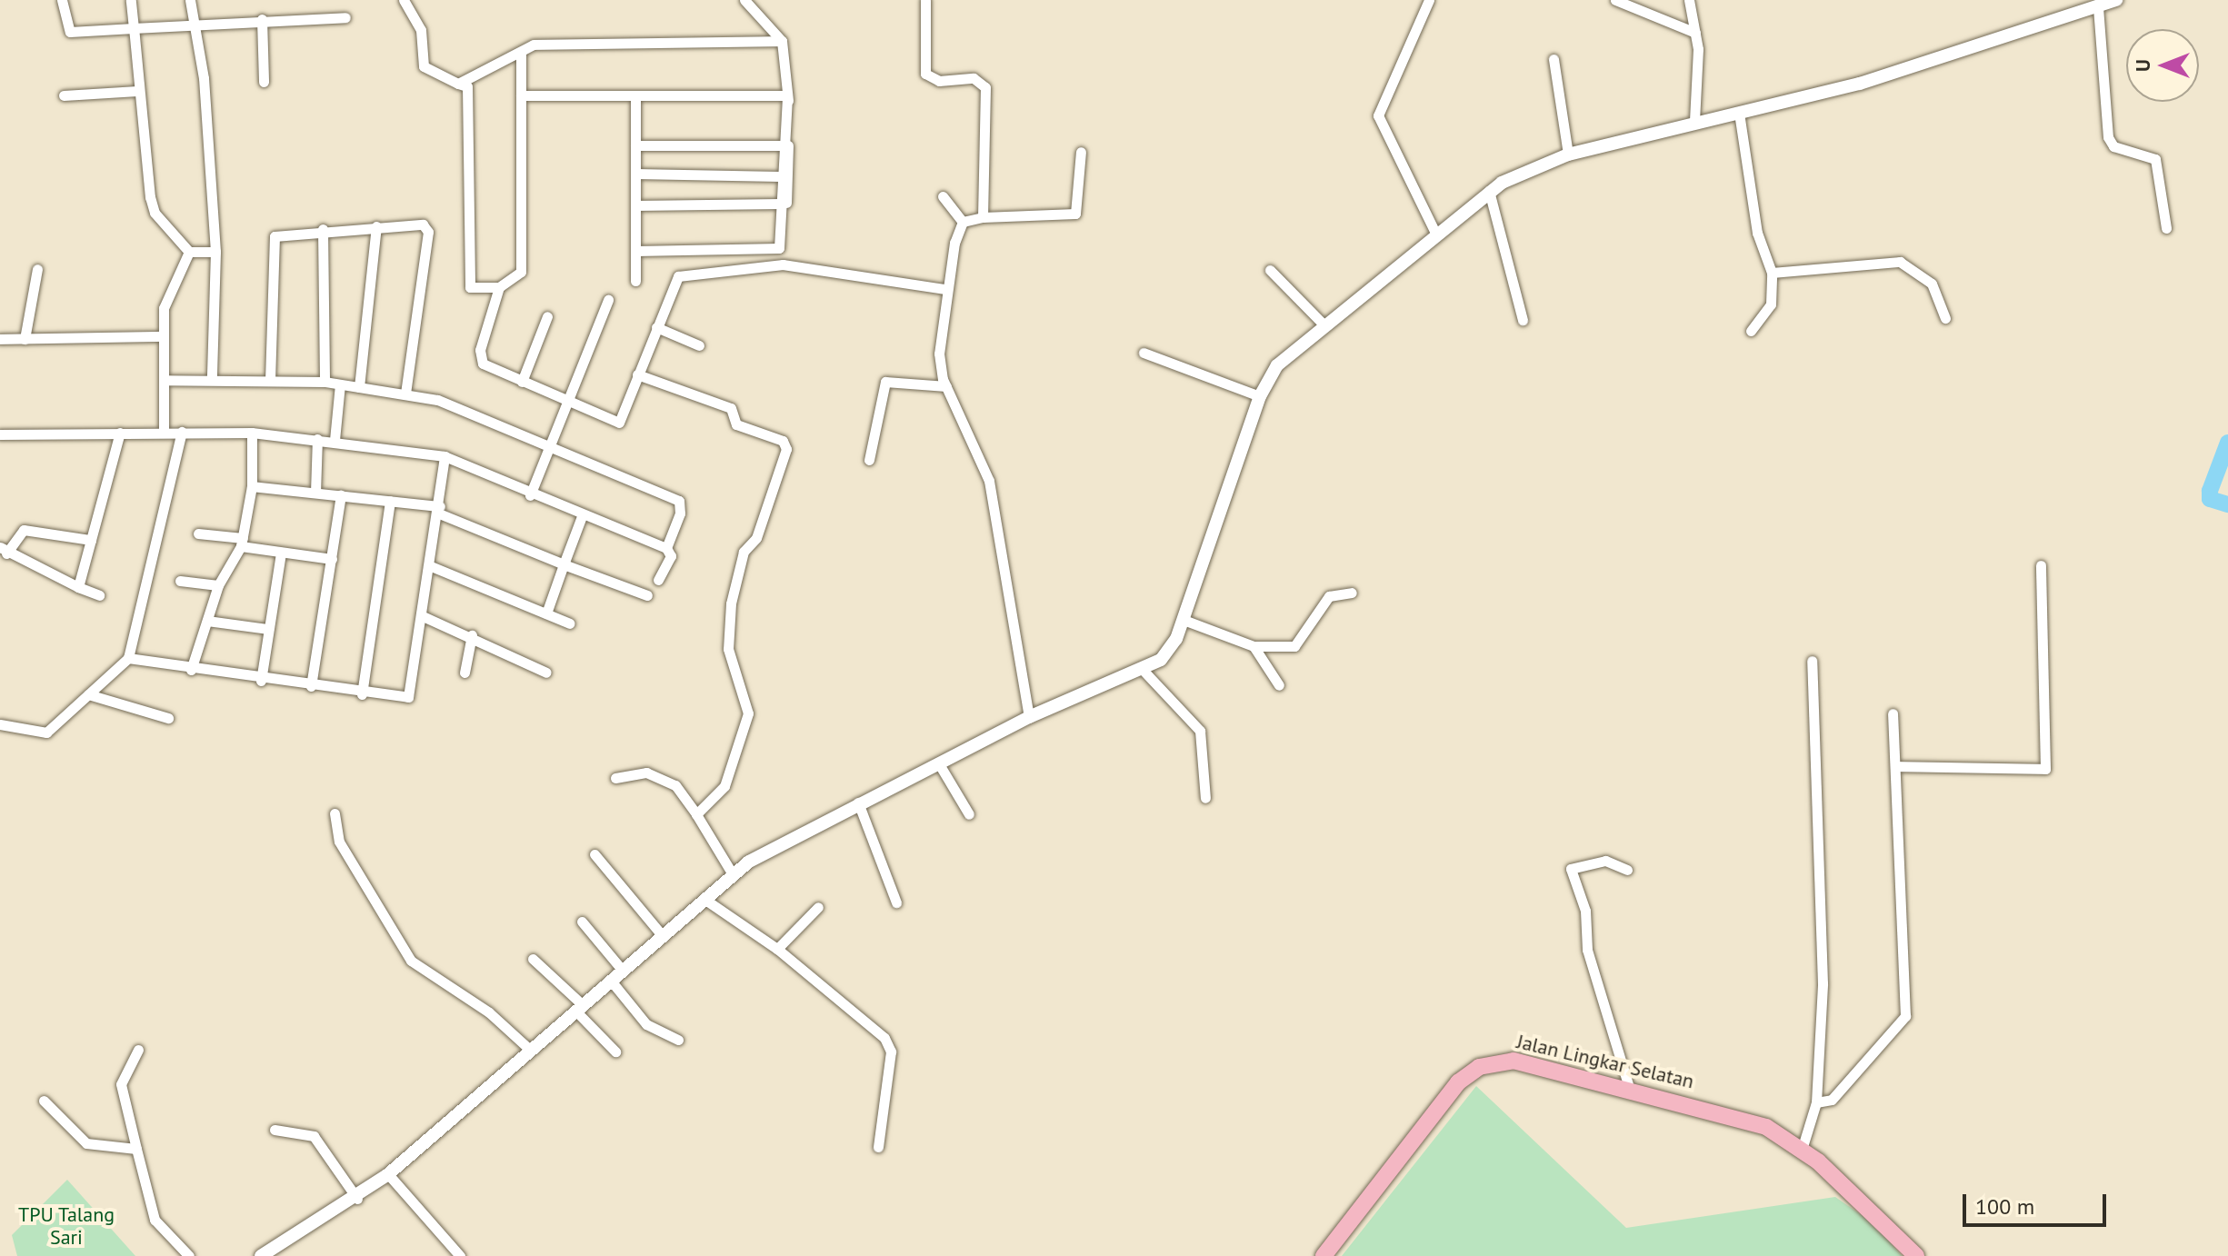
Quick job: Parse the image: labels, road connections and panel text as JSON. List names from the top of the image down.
{
  "streets": {
    "highway": ["Jalan Lingkar Selatan"]
  },
  "parks": ["TPU Talang Sari"],
  "scale_bar": "100 m",
  "north": "left"
}
